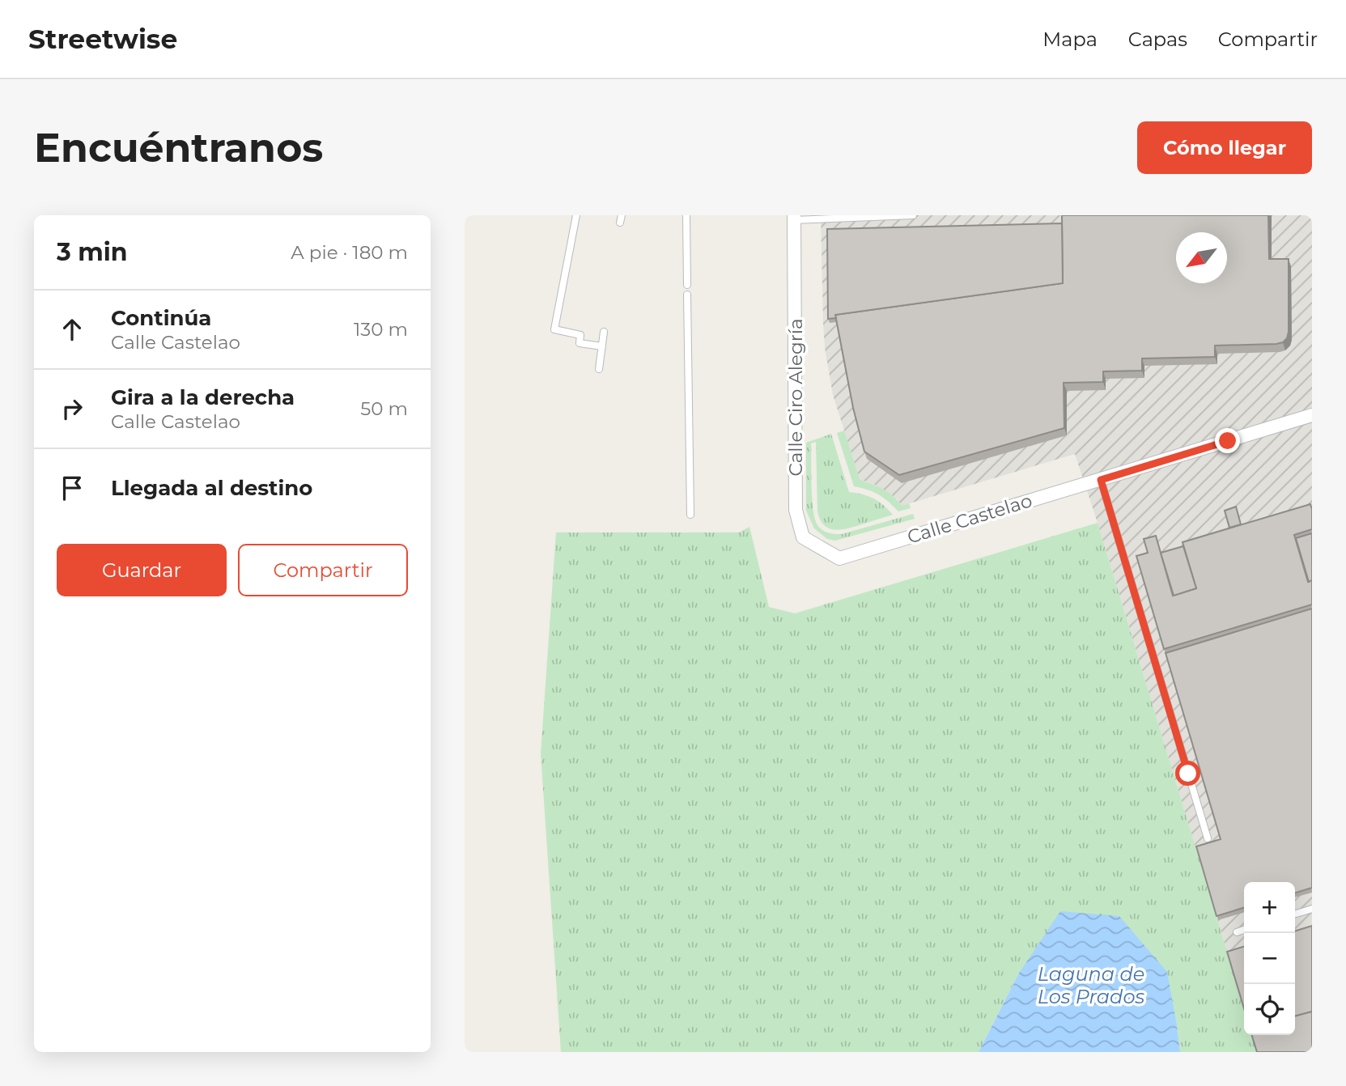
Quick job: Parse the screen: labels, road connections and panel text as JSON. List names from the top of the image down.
{
  "streets": {
    "street": ["Calle Ciro Alegría", "Calle Castelao"]
  },
  "crossings": [
    ["Calle Ciro Alegría", "Calle Castelao"]
  ],
  "water": ["Laguna de Los Prados"],
  "north": "bottom left",
  "page": {
    "header": "Streetwise",
    "nav": ["Mapa", "Capas", "Compartir"],
    "buttons": [
      "Cómo llegar",
      ["Guardar", "Compartir"]
    ],
    "title": "Encuéntranos",
    "heading": ["3 min", "A pie · 180 m"],
    "list": [
      ["Continúa", "Calle Castelao", "130 m"],
      ["Gira a la derecha", "Calle Castelao", "50 m"],
      "Llegada al destino"
    ],
    "map_buttons": ["+", "−"]
  }
}
